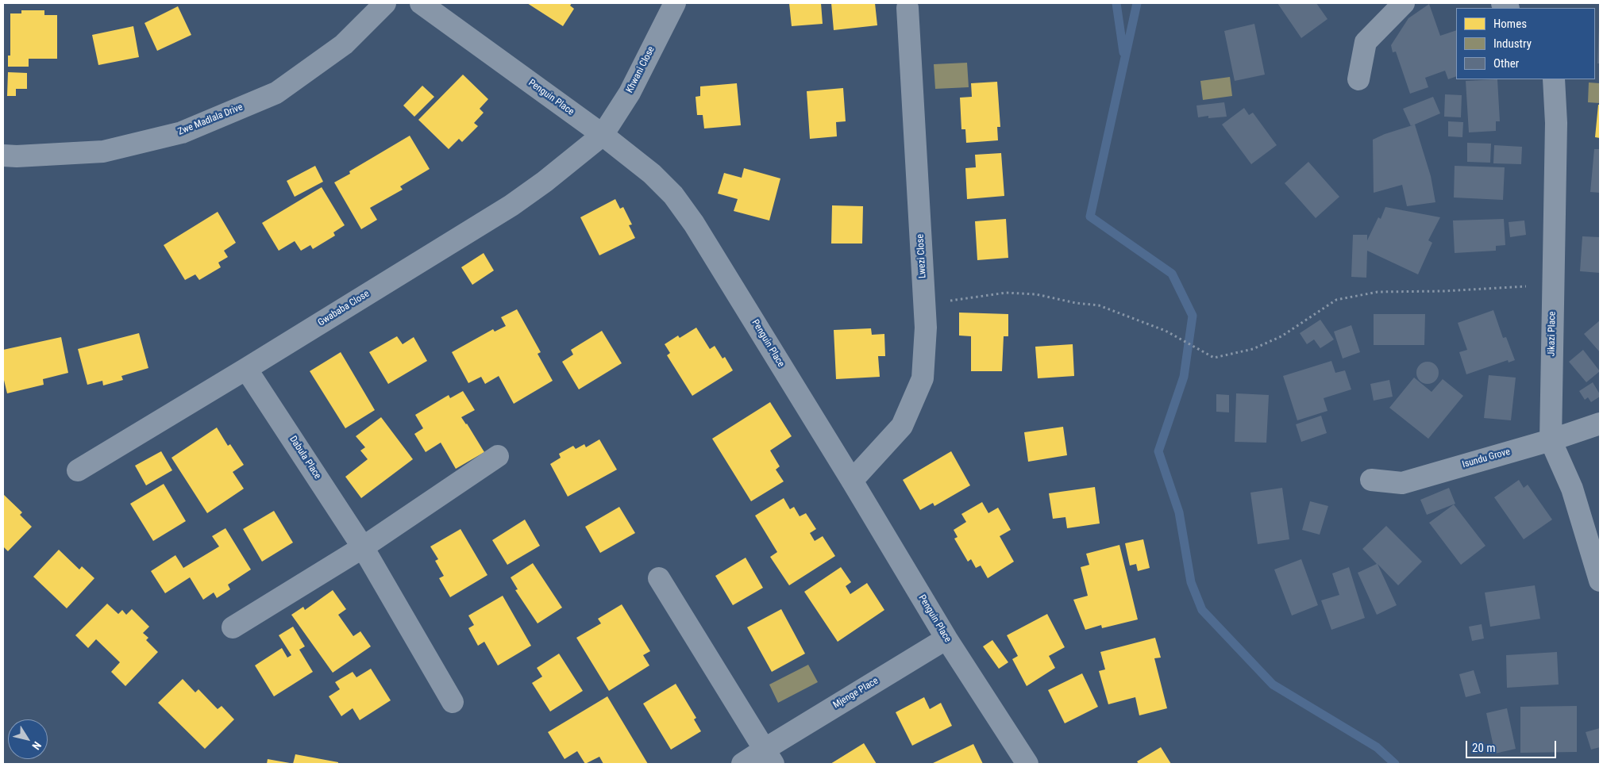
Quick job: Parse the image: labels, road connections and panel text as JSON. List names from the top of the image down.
{
  "streets": {
    "street": [
      "Khwani Close",
      "Penguin Place",
      "Zwe Madlala Drive",
      "Lwezi Close",
      "Gwababa Close",
      "Jikazi Place",
      "Dabula Place",
      "Isundu Grove",
      "Mjenge Place"
    ]
  },
  "crossings": [
    ["Khwani Close", "Penguin Place"],
    ["Khwani Close", "Gwababa Close"],
    ["Penguin Place", "Lwezi Close"],
    ["Penguin Place", "Gwababa Close"],
    ["Penguin Place", "Mjenge Place"],
    ["Gwababa Close", "Dabula Place"],
    ["Jikazi Place", "Isundu Grove"]
  ],
  "legend": ["Homes", "Industry", "Other"],
  "scale_bar": "20 m",
  "north": "bottom right"
}
